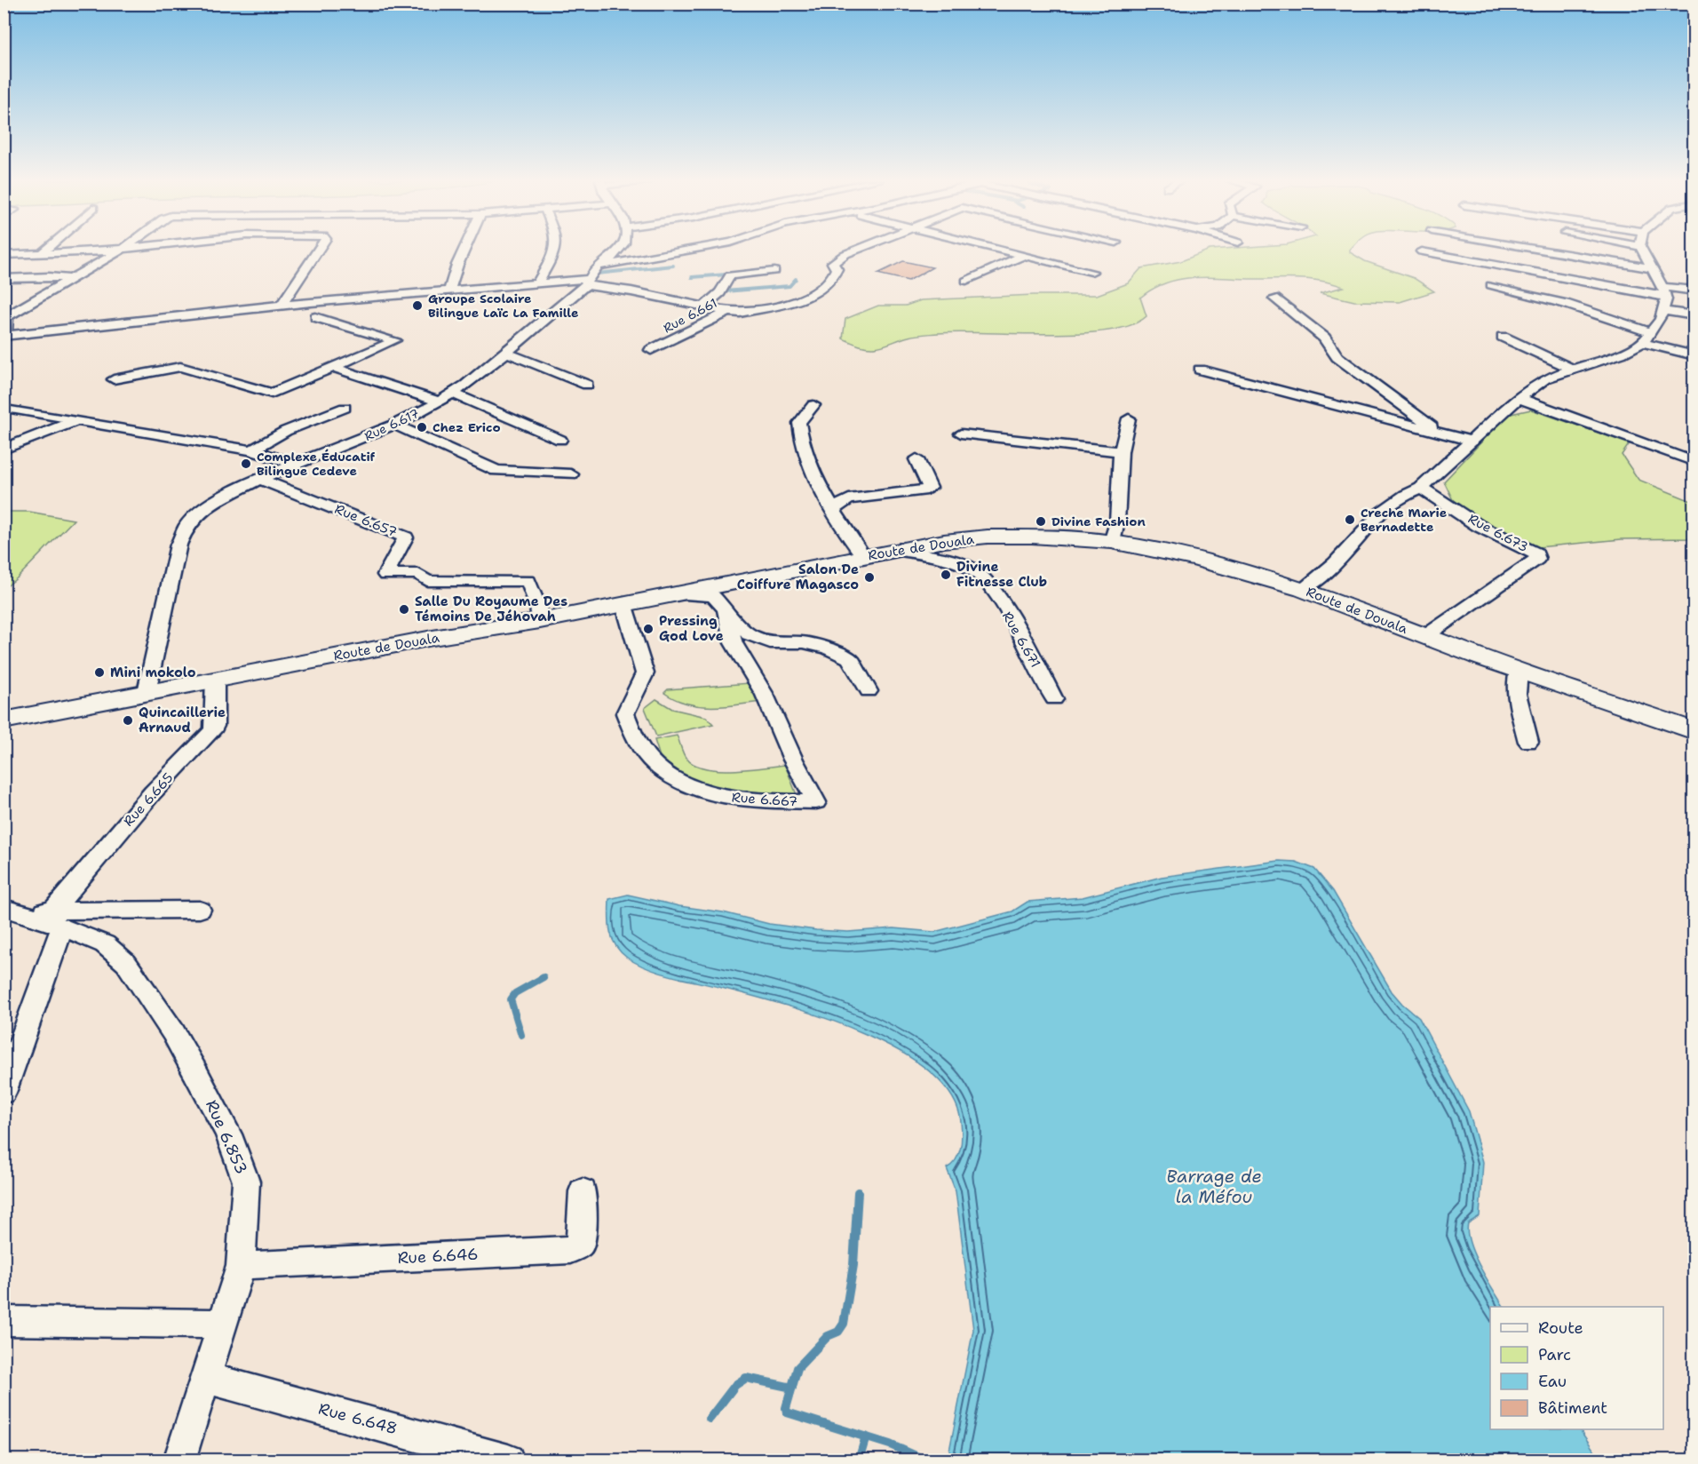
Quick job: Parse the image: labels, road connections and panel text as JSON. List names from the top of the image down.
{
  "streets": {
    "highway": ["Route de Douala"],
    "street": [
      "Rue 6.661",
      "Rue 6.617",
      "Rue 6.657",
      "Rue 6.673",
      "Rue 6.671",
      "Rue 6.665",
      "Rue 6.667",
      "Rue 6.853",
      "Rue 6.646",
      "Rue 6.648"
    ]
  },
  "crossings": [
    ["Rue 6.661", "Rue 6.617"],
    ["Rue 6.617", "Rue 6.657"],
    ["Rue 6.617", "Route de Douala"],
    ["Rue 6.657", "Route de Douala"],
    ["Rue 6.673", "Route de Douala"],
    ["Route de Douala", "Rue 6.671"],
    ["Route de Douala", "Rue 6.665"],
    ["Route de Douala", "Rue 6.667"],
    ["Rue 6.665", "Rue 6.853"],
    ["Rue 6.853", "Rue 6.646"],
    ["Rue 6.853", "Rue 6.648"]
  ],
  "water": ["Barrage de la Méfou"],
  "places": [
    "Groupe Scolaire Bilingue Laïc La Famille",
    "Chez Erico",
    "Complexe Éducatif Bilingue Cedeve",
    "Creche Marie Bernadette",
    "Divine Fashion",
    "Divine Fitnesse Club",
    "Salon De Coiffure Magasco",
    "Salle Du Royaume Des Témoins De Jéhovah",
    "Pressing God Love",
    "Mini mokolo",
    "Quincaillerie Arnaud"
  ],
  "legend": [
    "Route",
    "Parc",
    "Eau",
    "Bâtiment"
  ]
}
